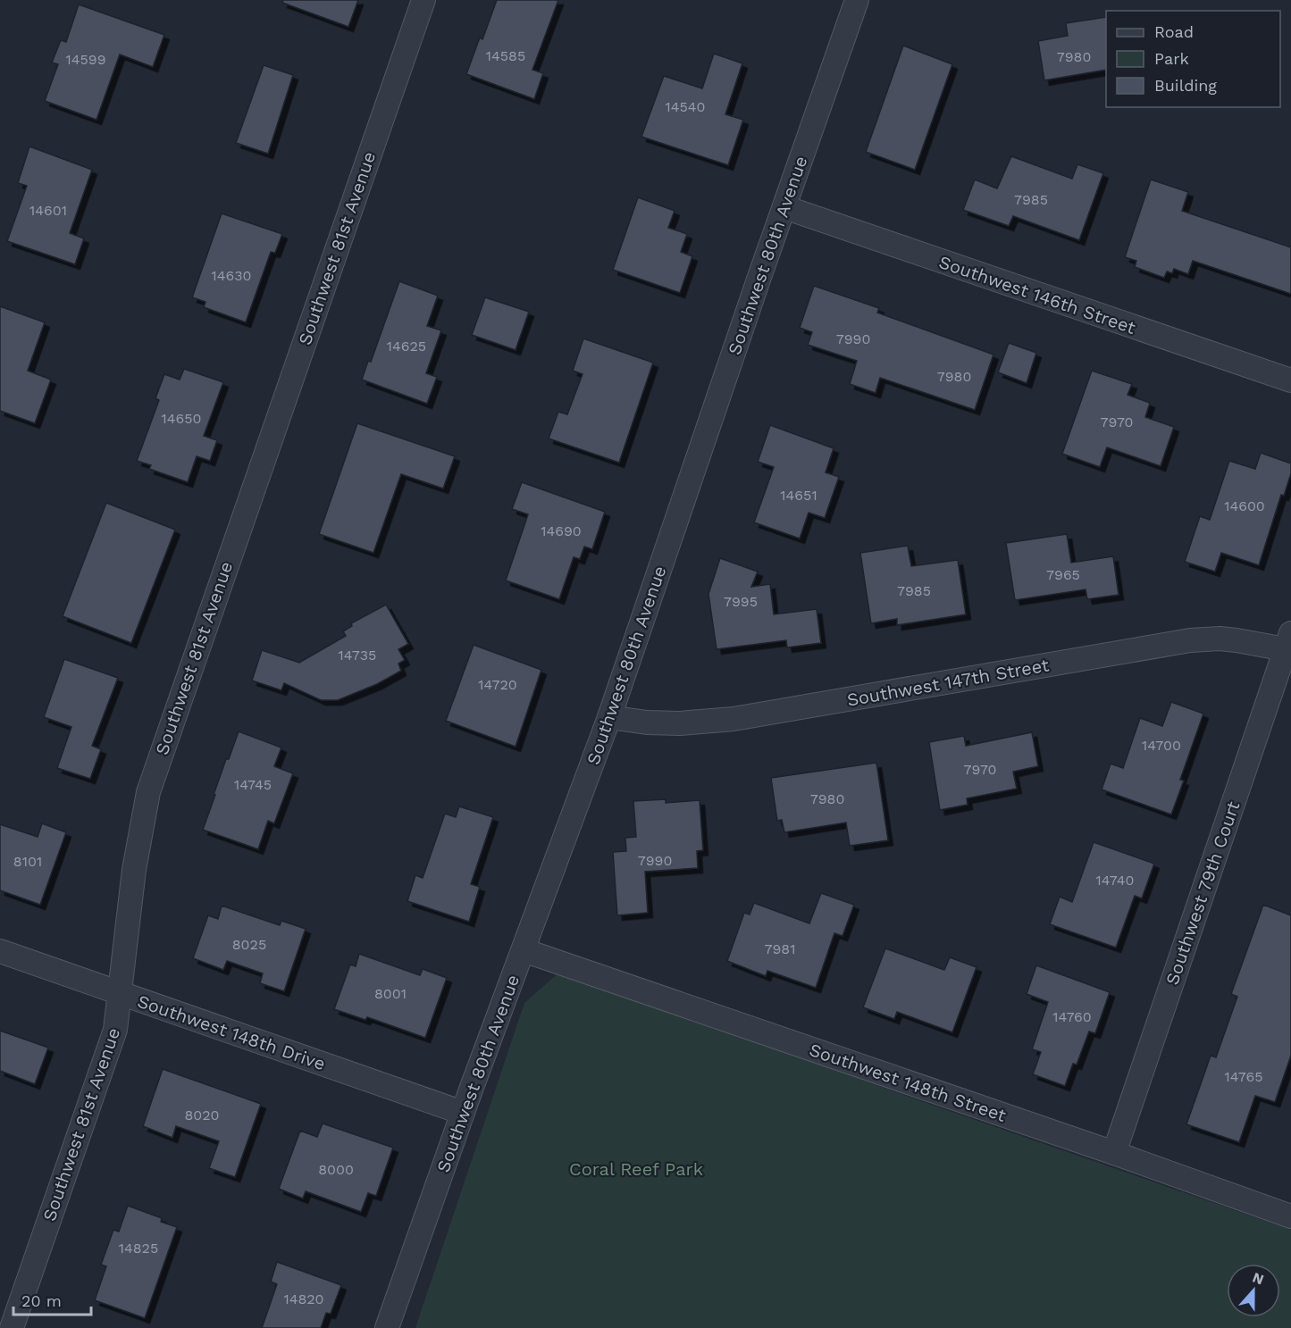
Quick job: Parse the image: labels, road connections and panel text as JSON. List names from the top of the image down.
{
  "streets": {
    "street": [
      "Southwest 81st Avenue",
      "Southwest 80th Avenue",
      "Southwest 146th Street",
      "Southwest 147th Street",
      "Southwest 79th Court",
      "Southwest 148th Drive",
      "Southwest 148th Street"
    ]
  },
  "crossings": [
    ["Southwest 81st Avenue", "Southwest 148th Drive"],
    ["Southwest 80th Avenue", "Southwest 146th Street"],
    ["Southwest 80th Avenue", "Southwest 147th Street"],
    ["Southwest 80th Avenue", "Southwest 148th Drive"],
    ["Southwest 80th Avenue", "Southwest 148th Street"],
    ["Southwest 147th Street", "Southwest 79th Court"],
    ["Southwest 79th Court", "Southwest 148th Street"]
  ],
  "parks": ["Coral Reef Park"],
  "house_numbers": [
    "14585",
    "7980",
    "14599",
    "14540",
    "7985",
    "14601",
    "14630",
    "7990",
    "14625",
    "7980",
    "14650",
    "7970",
    "14651",
    "14600",
    "14690",
    "7965",
    "7985",
    "7995",
    "14735",
    "14720",
    "14700",
    "7970",
    "14745",
    "7980",
    "7990",
    "8101",
    "14740",
    "8025",
    "7981",
    "8001",
    "14760",
    "14765",
    "8020",
    "8000",
    "14825",
    "14820"
  ],
  "legend": ["Road", "Park", "Building"],
  "scale_bar": "20 m",
  "north": "top"
}
